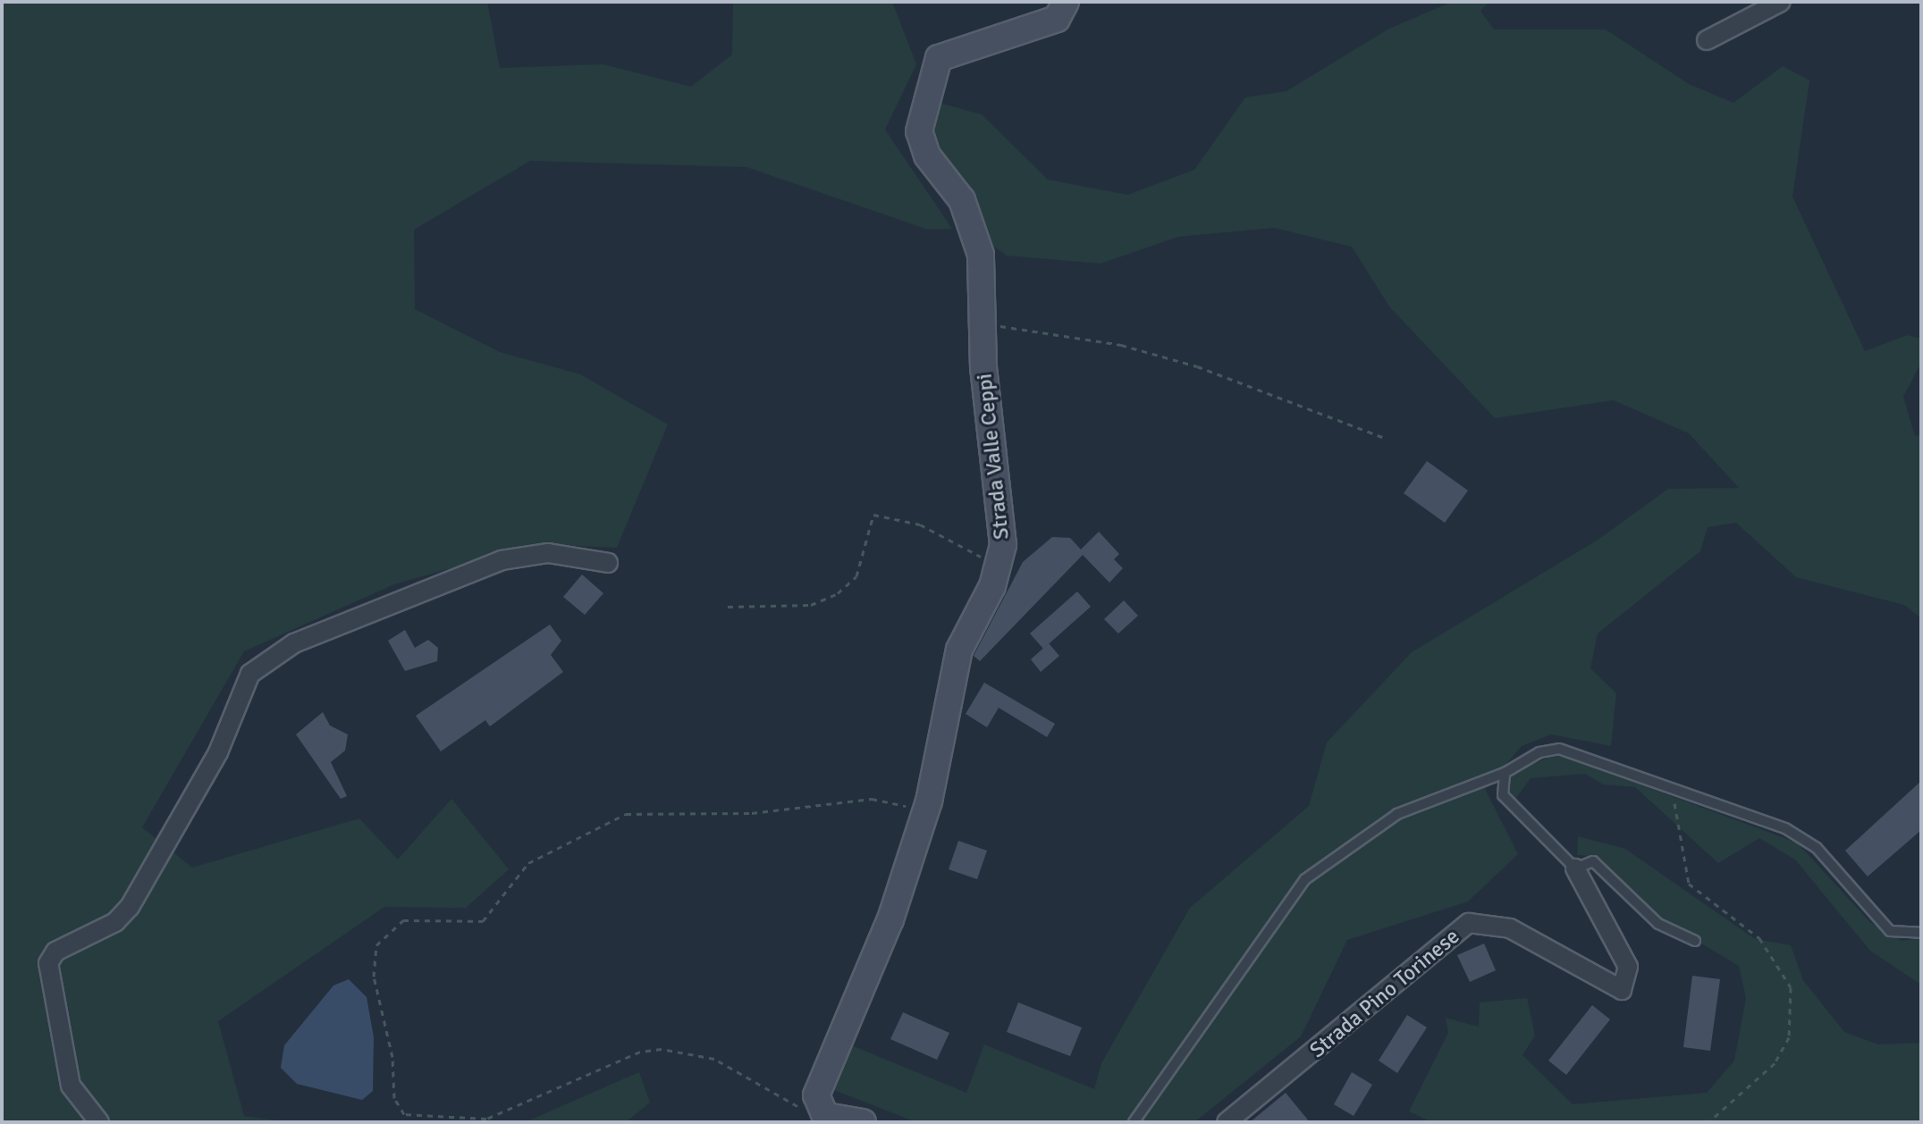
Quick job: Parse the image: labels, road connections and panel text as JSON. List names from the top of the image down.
{
  "streets": {
    "street": ["Strada Valle Ceppi", "Strada Pino Torinese"]
  }
}
